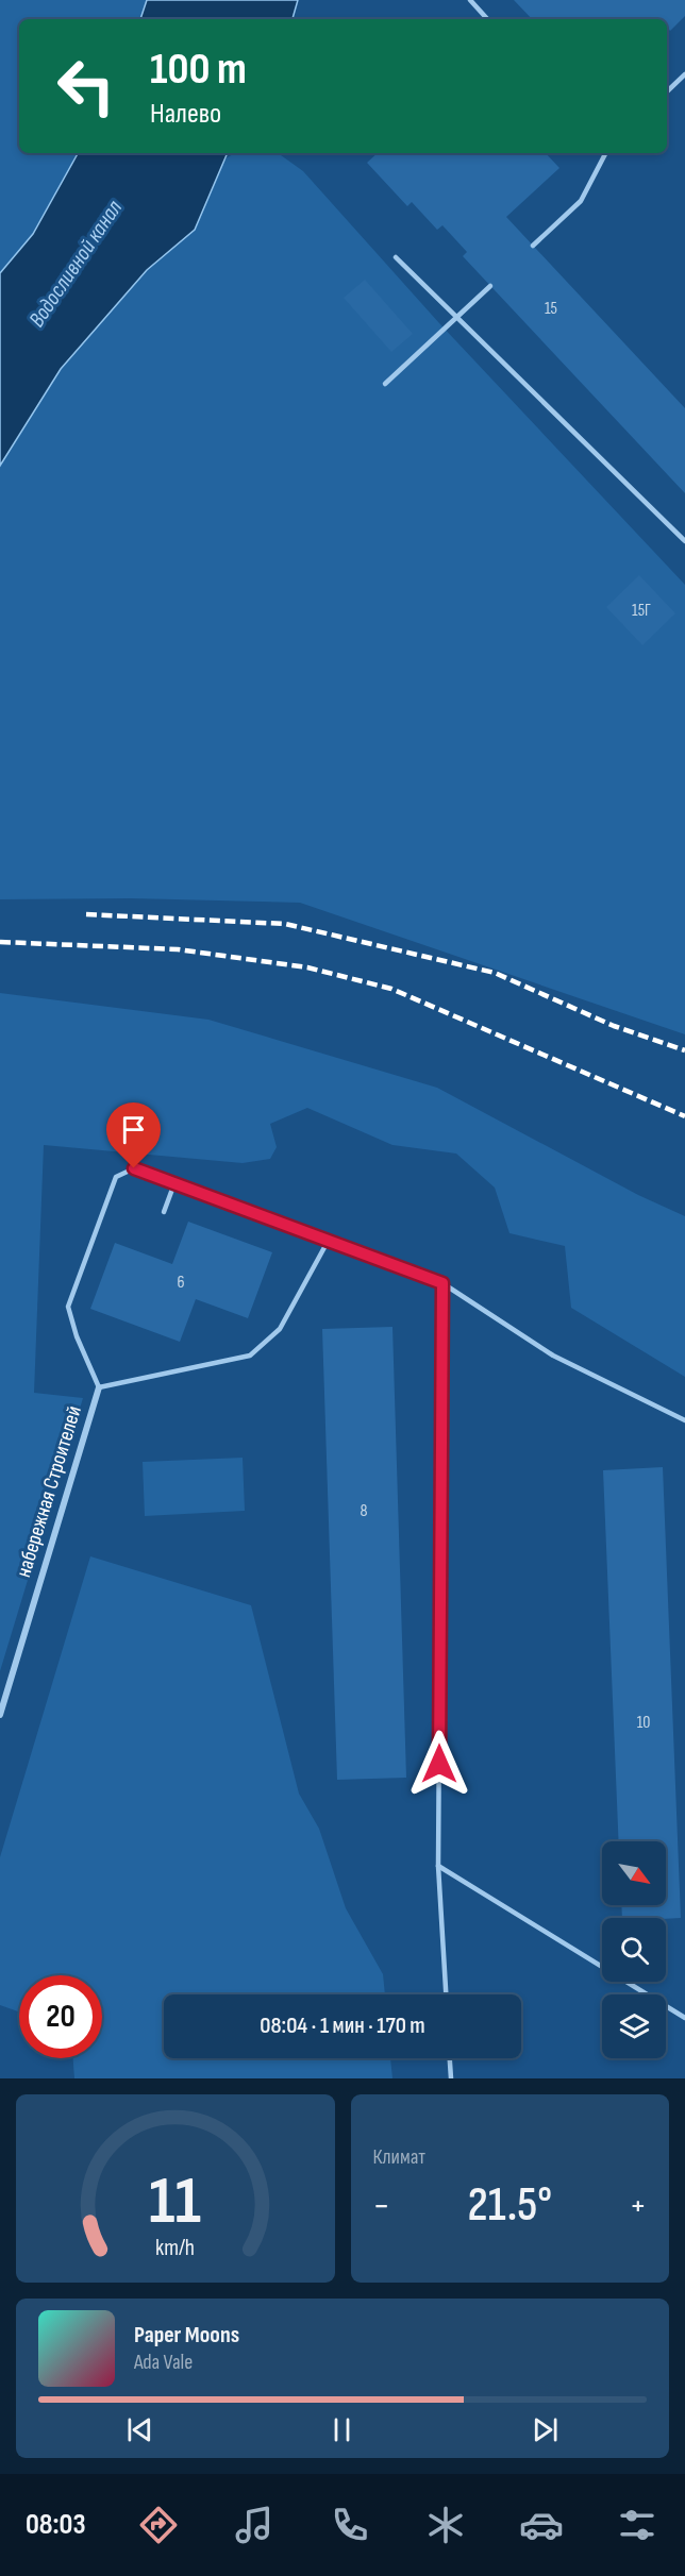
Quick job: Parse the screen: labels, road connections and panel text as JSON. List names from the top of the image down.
{
  "streets": {
    "street": ["набережная Строителей"]
  },
  "water": ["Водосливной канал"],
  "house_numbers": [
    "15",
    "15Г",
    "6",
    "8",
    "10"
  ],
  "north": "bottom right",
  "page": {
    "turn": ["100 m", "Налево"],
    "limit": "20",
    "trip": "08:04 · 1 мин · 170 m",
    "tile": "Климат",
    "heat": ["−", "21.5°", "+"],
    "song": ["Paper Moons", "Ada Vale"],
    "tabs": "08:03",
    "gauge": ["11", "km/h"]
  }
}
